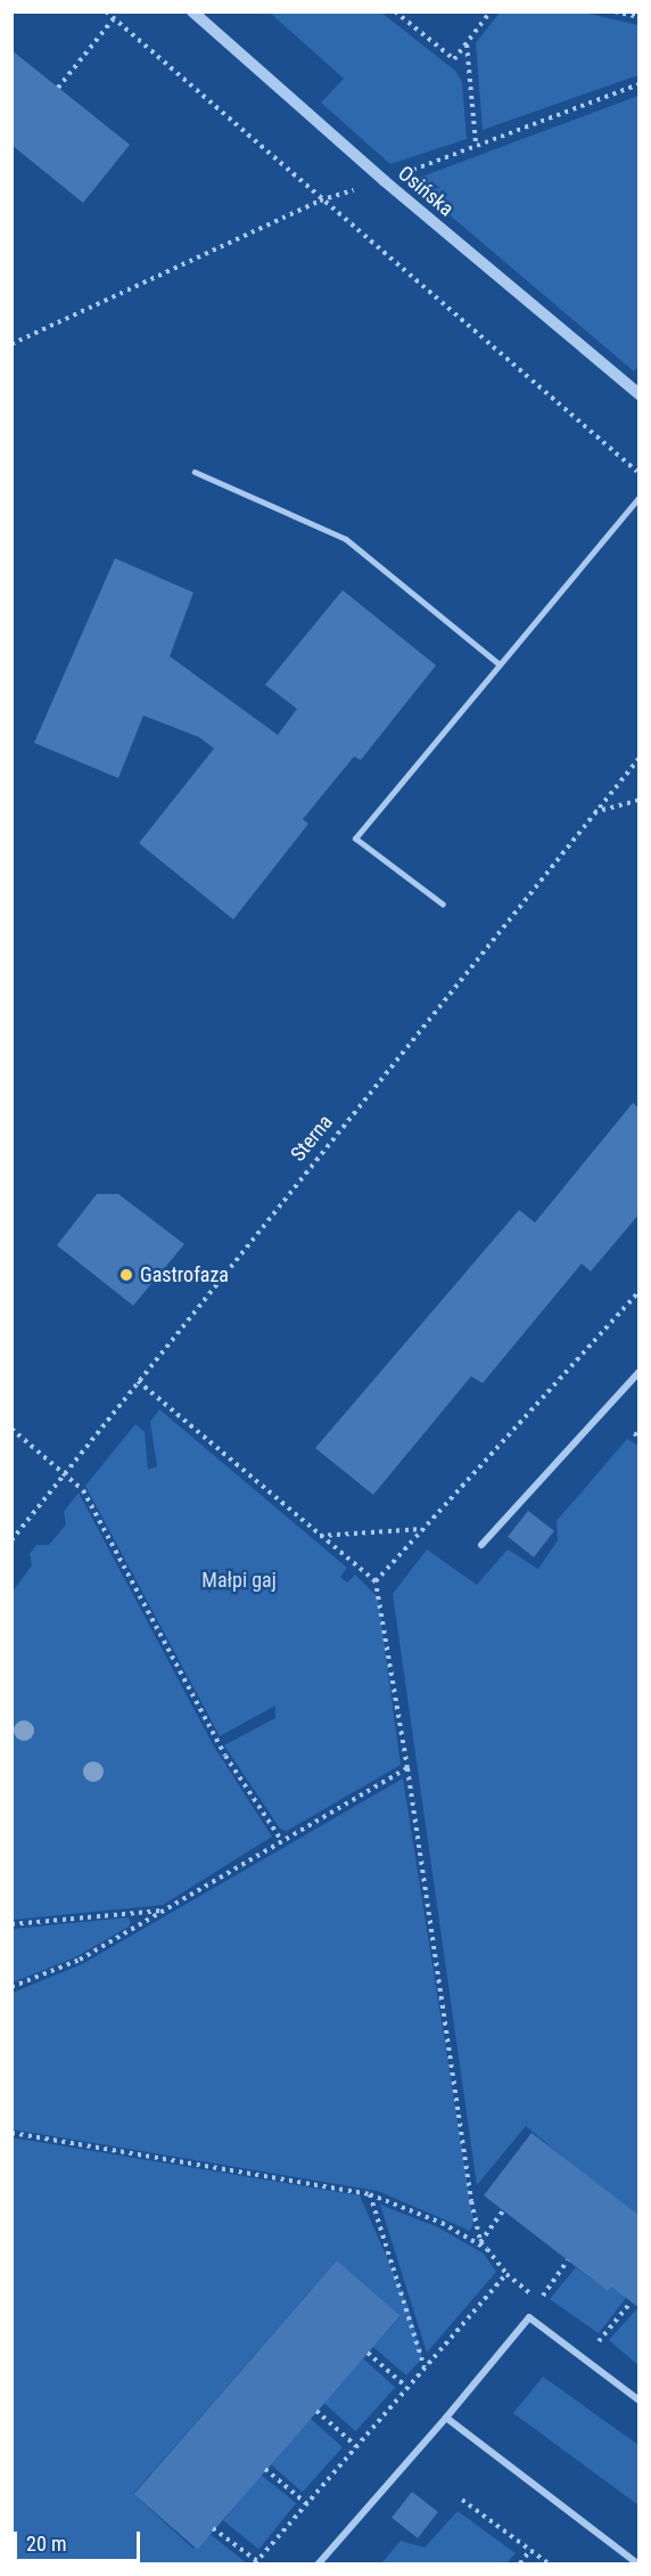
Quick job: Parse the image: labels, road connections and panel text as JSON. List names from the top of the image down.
{
  "streets": {
    "street": ["Osińska"],
    "path": ["Sterna"]
  },
  "parks": ["Małpi gaj"],
  "places": ["Gastrofaza"],
  "scale_bar": "20 m"
}
